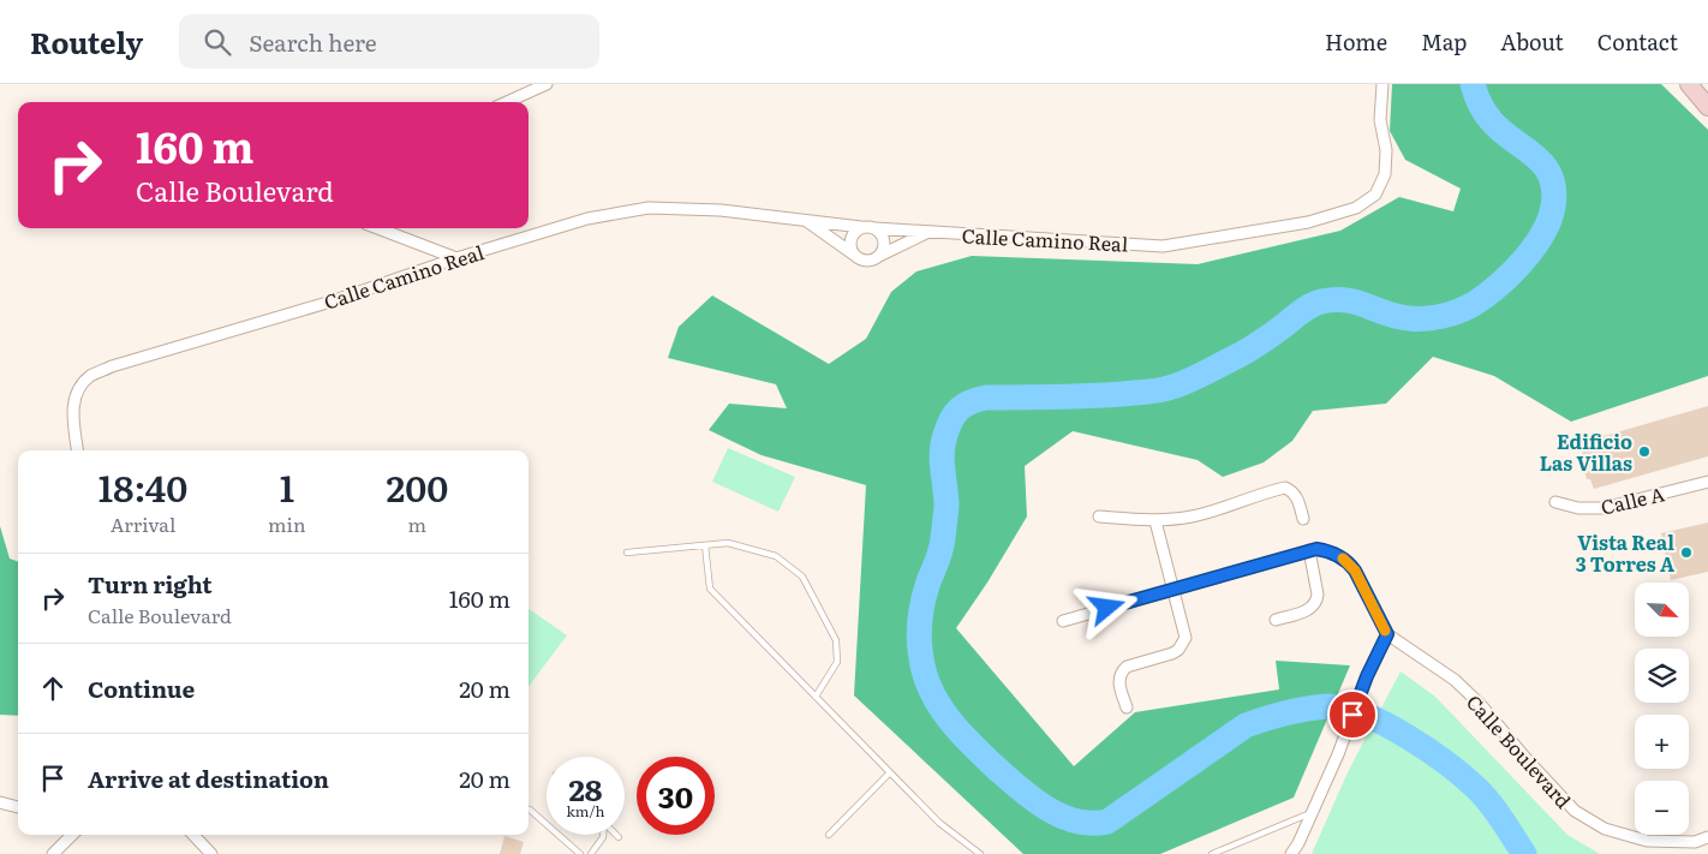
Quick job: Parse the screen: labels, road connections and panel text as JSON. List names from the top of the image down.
{
  "streets": {
    "street": ["Calle Camino Real", "Calle A", "Calle Boulevard"]
  },
  "places": ["Edificio Las Villas", "Vista Real 3 Torres A"],
  "north": "bottom right",
  "page": {
    "header": "Routely",
    "search": "Search here",
    "nav": [
      "Home",
      "Map",
      "About",
      "Contact"
    ],
    "turn": ["160 m", "Calle Boulevard"],
    "eta": [
      "18:40",
      "Arrival",
      "1",
      "min",
      "200",
      "m"
    ],
    "list": [
      {
        "name": "Turn right",
        "note": "Calle Boulevard",
        "value": "160 m"
      },
      {
        "name": "Continue",
        "value": "20 m"
      },
      {
        "name": "Arrive at destination",
        "value": "20 m"
      }
    ],
    "map_buttons": ["+", "−"],
    "speed": "28 km/h",
    "limit": "30"
  }
}
